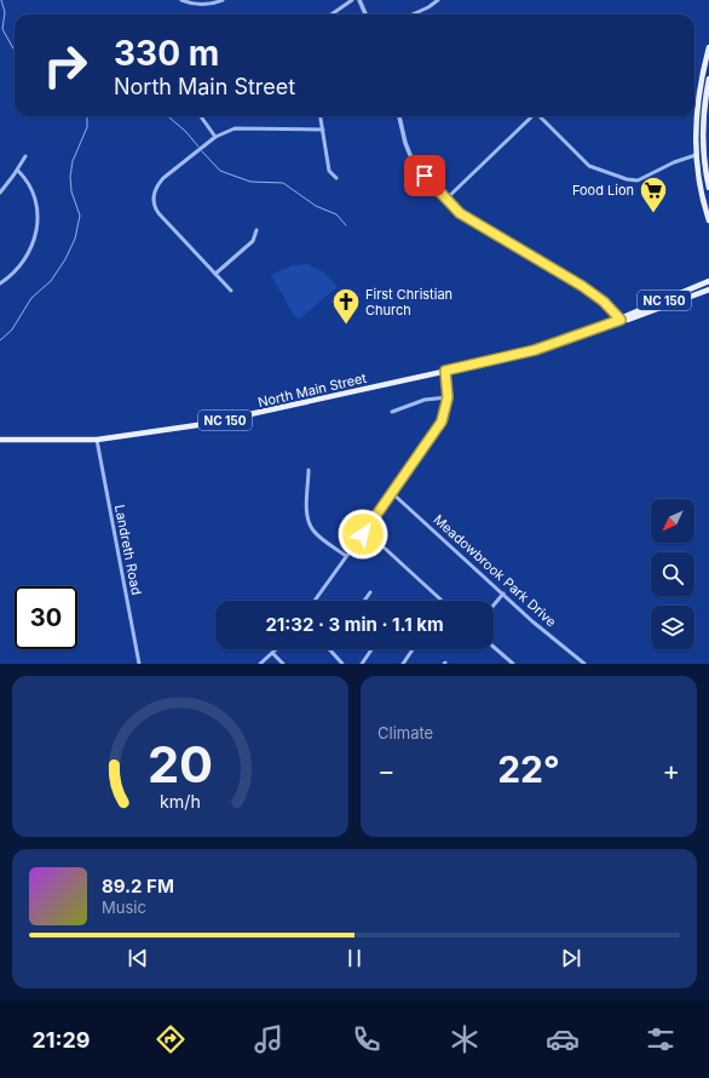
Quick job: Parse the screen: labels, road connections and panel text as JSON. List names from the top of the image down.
{
  "streets": {
    "main road": ["NC 150", "North Main Street"],
    "street": ["Landreth Road", "Meadowbrook Park Drive"]
  },
  "crossings": [
    ["North Main Street", "Landreth Road"]
  ],
  "places": {
    "supermarket": ["Food Lion"],
    "church": ["First Christian Church"]
  },
  "north": "bottom left",
  "page": {
    "turn": ["330 m", "North Main Street"],
    "limit": "30",
    "trip": "21:32 · 3 min · 1.1 km",
    "tile": "Climate",
    "heat": ["−", "22°", "+"],
    "song": ["89.2 FM", "Music"],
    "tabs": "21:29",
    "gauge": ["20", "km/h"]
  }
}
